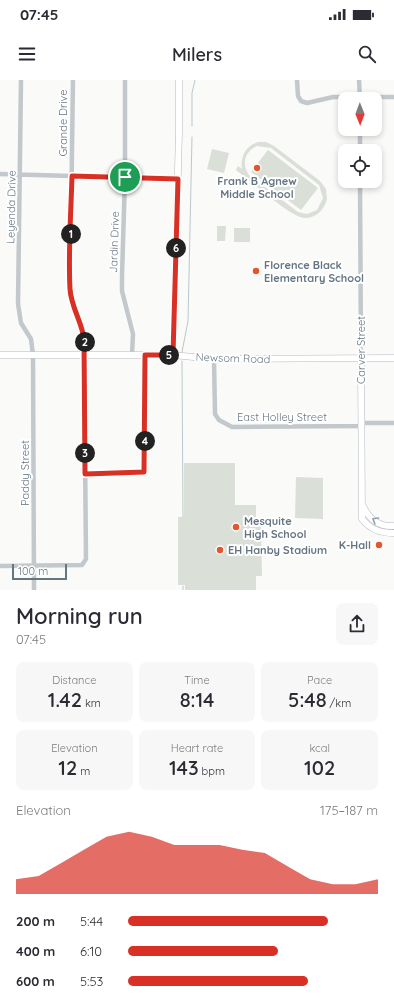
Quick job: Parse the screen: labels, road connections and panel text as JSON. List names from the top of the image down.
{
  "streets": {
    "street": [
      "Grande Drive",
      "Leyenda Drive",
      "Jardin Drive",
      "Carver Street",
      "Newsom Road",
      "East Holley Street",
      "Paddy Street"
    ]
  },
  "crossings": [
    ["Grande Drive", "Newsom Road"],
    ["Grande Drive", "Paddy Street"],
    ["Leyenda Drive", "Newsom Road"],
    ["Leyenda Drive", "Paddy Street"],
    ["Jardin Drive", "Newsom Road"],
    ["Carver Street", "Newsom Road"],
    ["Carver Street", "East Holley Street"],
    ["Newsom Road", "East Holley Street"],
    ["Newsom Road", "Paddy Street"]
  ],
  "places": [
    "Frank B Agnew Middle School",
    "Florence Black Elementary School",
    "Mesquite High School",
    "K-Hall",
    "EH Hanby Stadium"
  ],
  "scale_bar": "100 m",
  "north": "bottom",
  "page": {
    "status": "07:45",
    "header": "Milers",
    "pins": [
      "1",
      "6",
      "2",
      "5",
      "4",
      "3"
    ],
    "scale": "100 m",
    "heading": ["Morning run", "07:45"],
    "stats": [
      ["Distance", "1.42 km"],
      ["Time", "8:14"],
      ["Pace", "5:48 /km"],
      ["Elevation", "12 m"],
      ["Heart rate", "143 bpm"],
      ["kcal", "102"]
    ],
    "chart": ["Elevation", "175–187 m"],
    "list": [
      {
        "name": "200 m",
        "note": "5:44"
      },
      {
        "name": "400 m",
        "note": "6:10"
      },
      {
        "name": "600 m",
        "note": "5:53"
      }
    ]
  }
}
